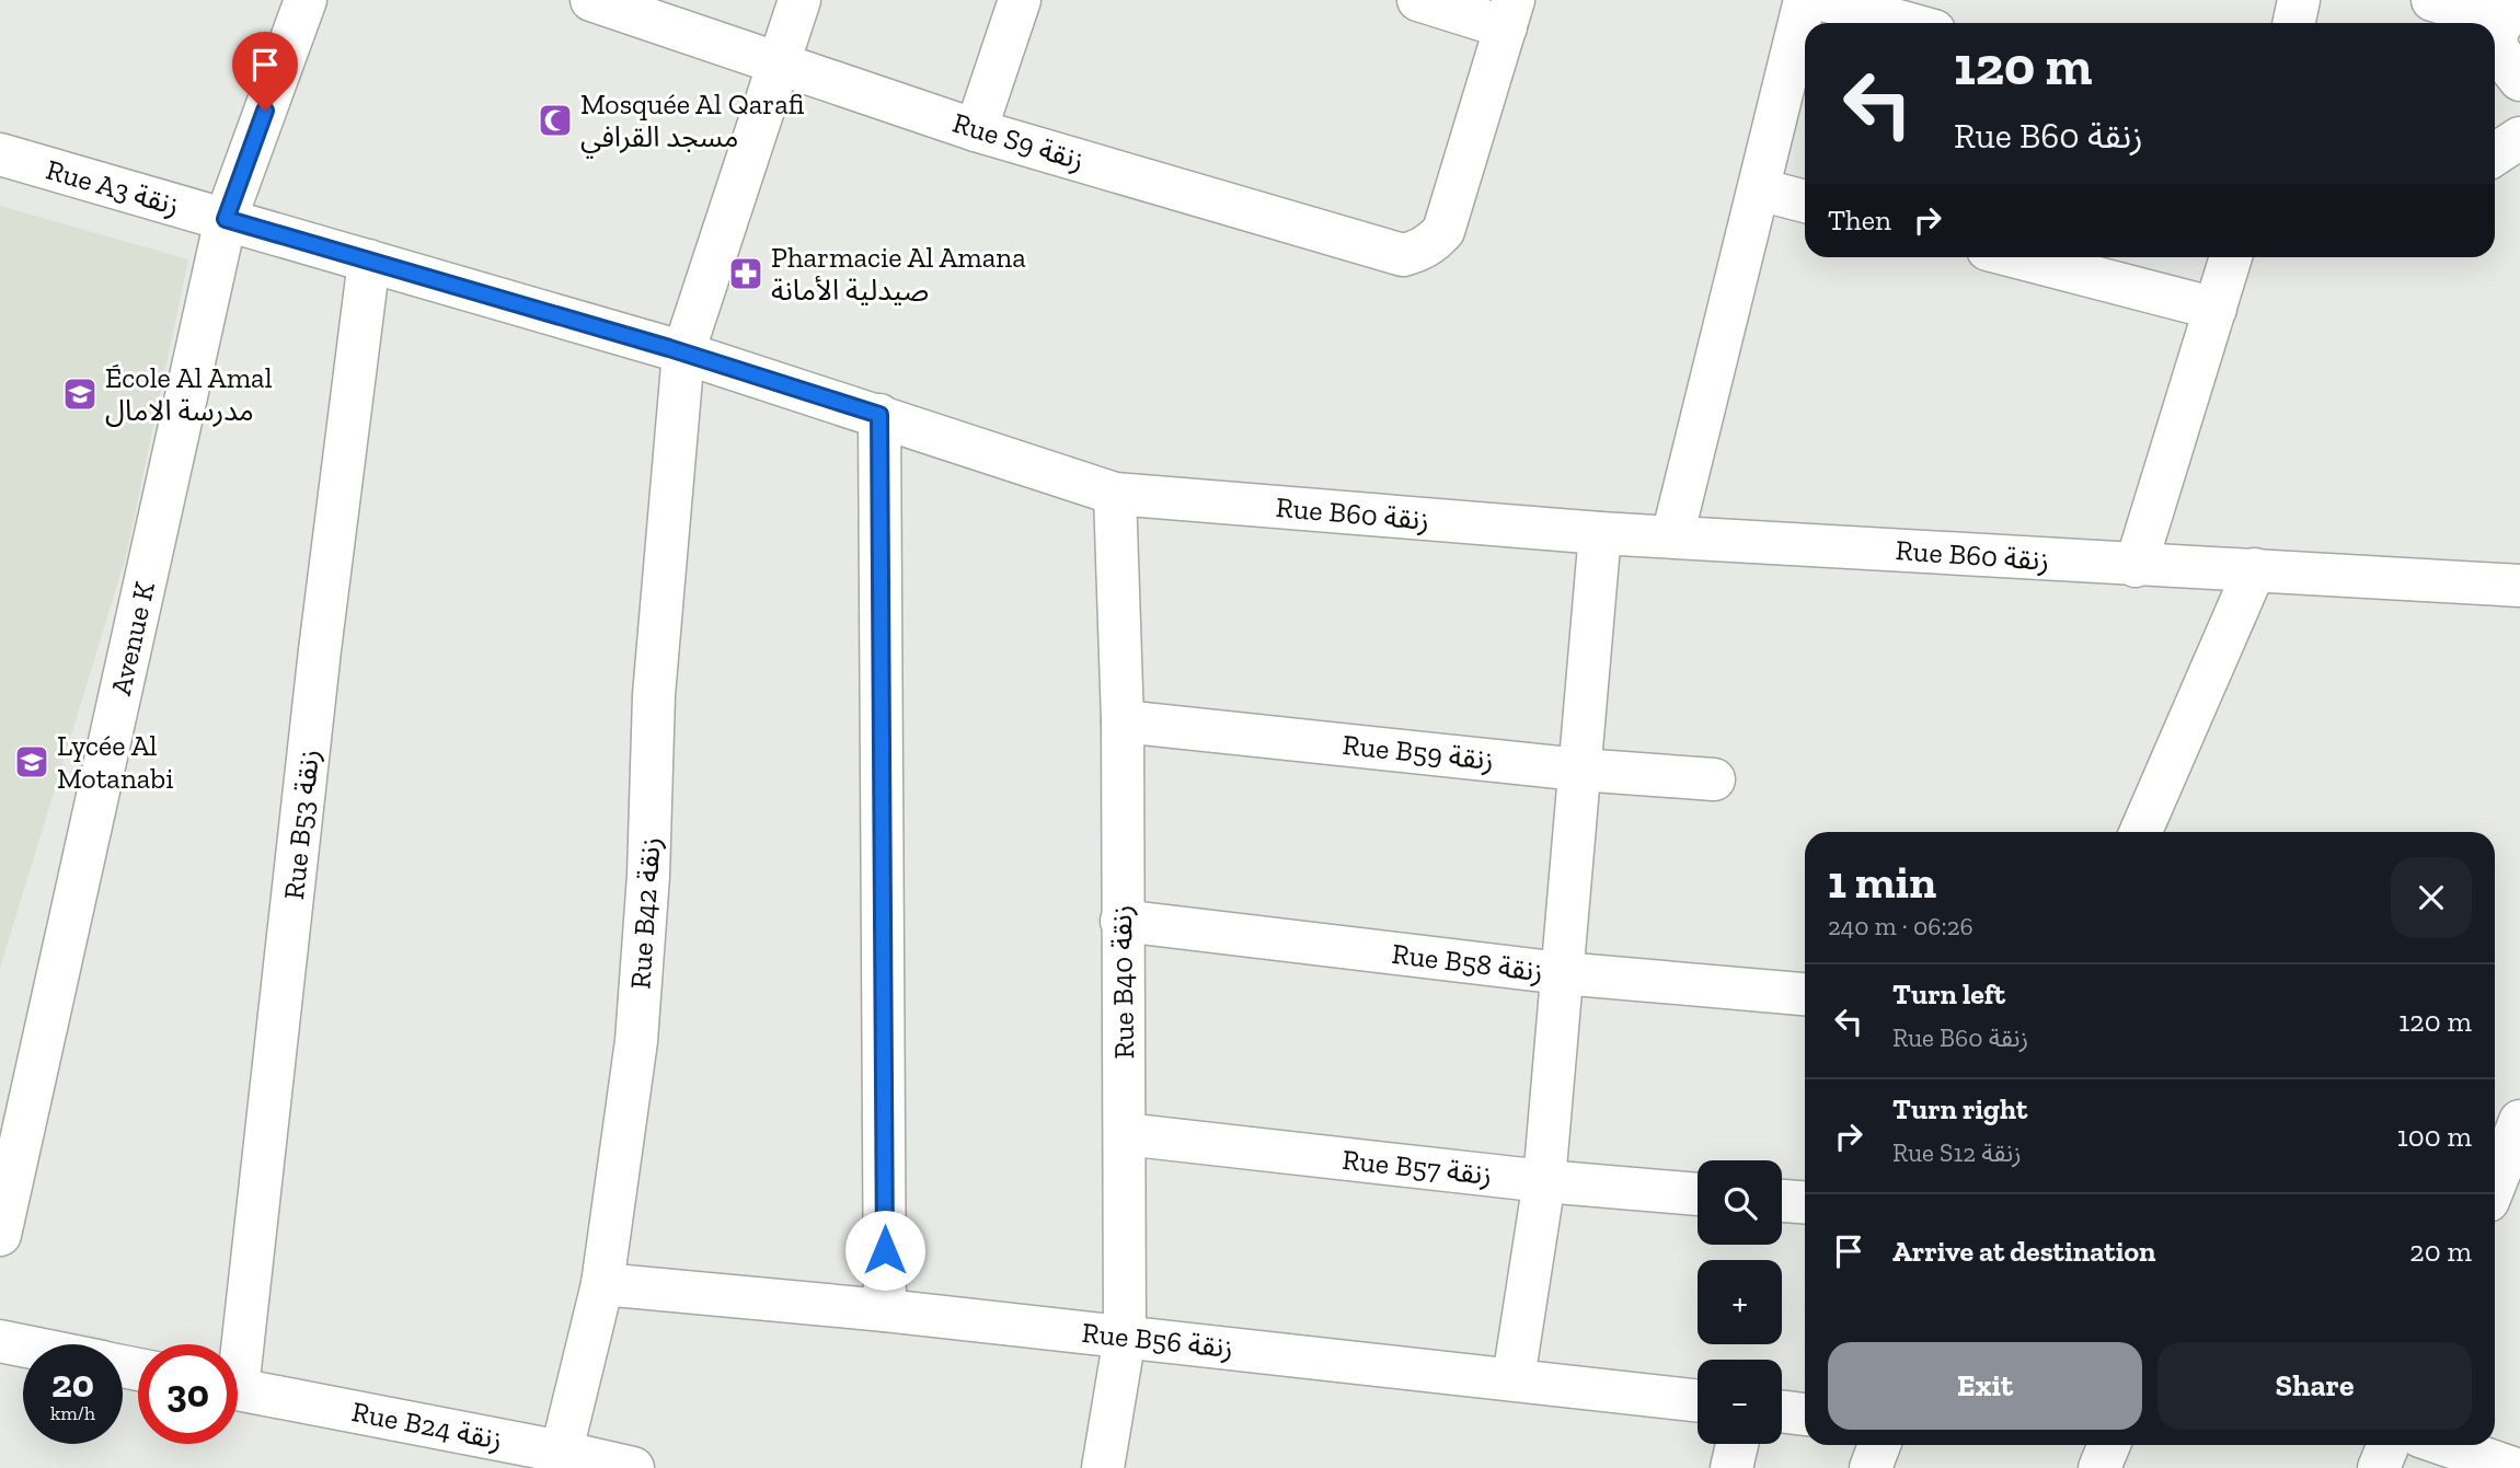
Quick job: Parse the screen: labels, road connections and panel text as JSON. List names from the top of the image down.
{
  "streets": {
    "street": [
      "Rue S9 زنقة",
      "Rue A3 زنقة",
      "Rue B60 زنقة",
      "Avenue K",
      "Rue B59 زنقة",
      "Rue B53 زنقة",
      "Rue B42 زنقة",
      "Rue B58 زنقة",
      "Rue B40 زنقة",
      "Rue B57 زنقة",
      "Rue B56 زنقة",
      "Rue B24 زنقة"
    ]
  },
  "crossings": [
    ["Rue S9 زنقة", "Rue B42 زنقة"],
    ["Rue A3 زنقة", "Rue B60 زنقة"],
    ["Rue A3 زنقة", "Avenue K"],
    ["Rue B60 زنقة", "Avenue K"],
    ["Rue B60 زنقة", "Rue B53 زنقة"],
    ["Rue B60 زنقة", "Rue B42 زنقة"],
    ["Rue B60 زنقة", "Rue B40 زنقة"],
    ["Rue B59 زنقة", "Rue B40 زنقة"],
    ["Rue B42 زنقة", "Rue B56 زنقة"],
    ["Rue B42 زنقة", "Rue B24 زنقة"],
    ["Rue B58 زنقة", "Rue B40 زنقة"],
    ["Rue B40 زنقة", "Rue B57 زنقة"],
    ["Rue B40 زنقة", "Rue B56 زنقة"]
  ],
  "places": {
    "mosque": ["Mosquée Al Qarafi مسجد القرافي"],
    "pharmacy": ["Pharmacie Al Amana صيدلية الأمانة"],
    "school or university": ["École Al Amal مدرسة الامال", "Lycée Al Motanabi"]
  },
  "page": {
    "turn": ["120 m", "Rue B60 زنقة"],
    "then": "Then",
    "heading": ["1 min", "240 m · 06:26"],
    "list": [
      {
        "name": "Turn left",
        "note": "Rue B60 زنقة",
        "value": "120 m"
      },
      {
        "name": "Turn right",
        "note": "Rue S12 زنقة",
        "value": "100 m"
      },
      {
        "name": "Arrive at destination",
        "value": "20 m"
      }
    ],
    "map_buttons": ["+", "−"],
    "buttons": ["Exit", "Share"],
    "speed": "20 km/h",
    "limit": "30"
  }
}
